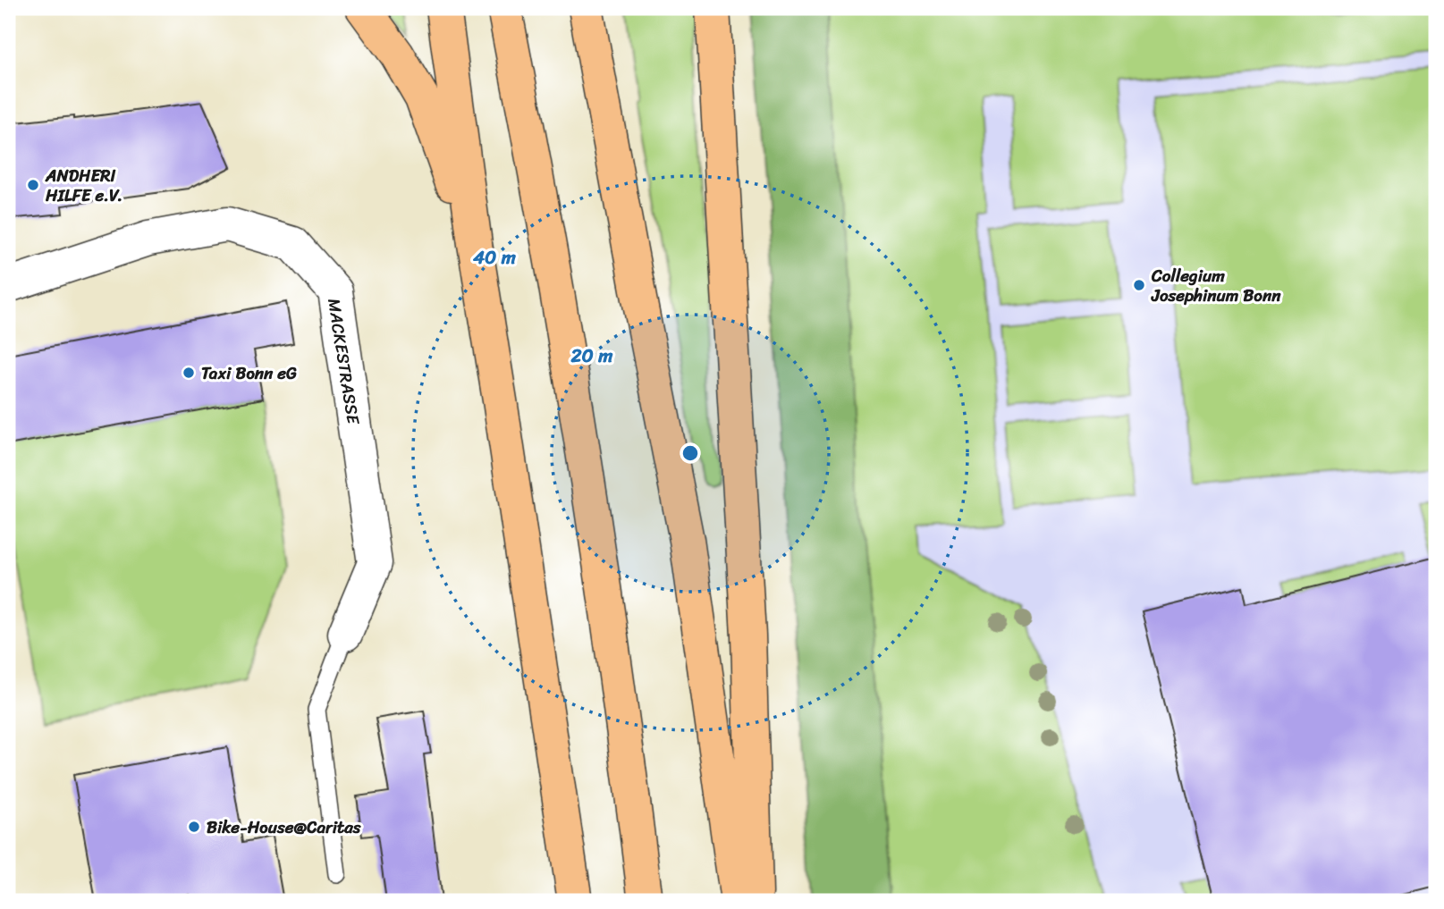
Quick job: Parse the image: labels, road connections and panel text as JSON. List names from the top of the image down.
{
  "streets": {
    "street": ["MACKESTRASSE"]
  },
  "places": [
    "ANDHERI HILFE e.V.",
    "Collegium Josephinum Bonn",
    "Taxi Bonn eG",
    "Bike-House@Caritas"
  ],
  "rings": ["40 m", "20 m"]
}
